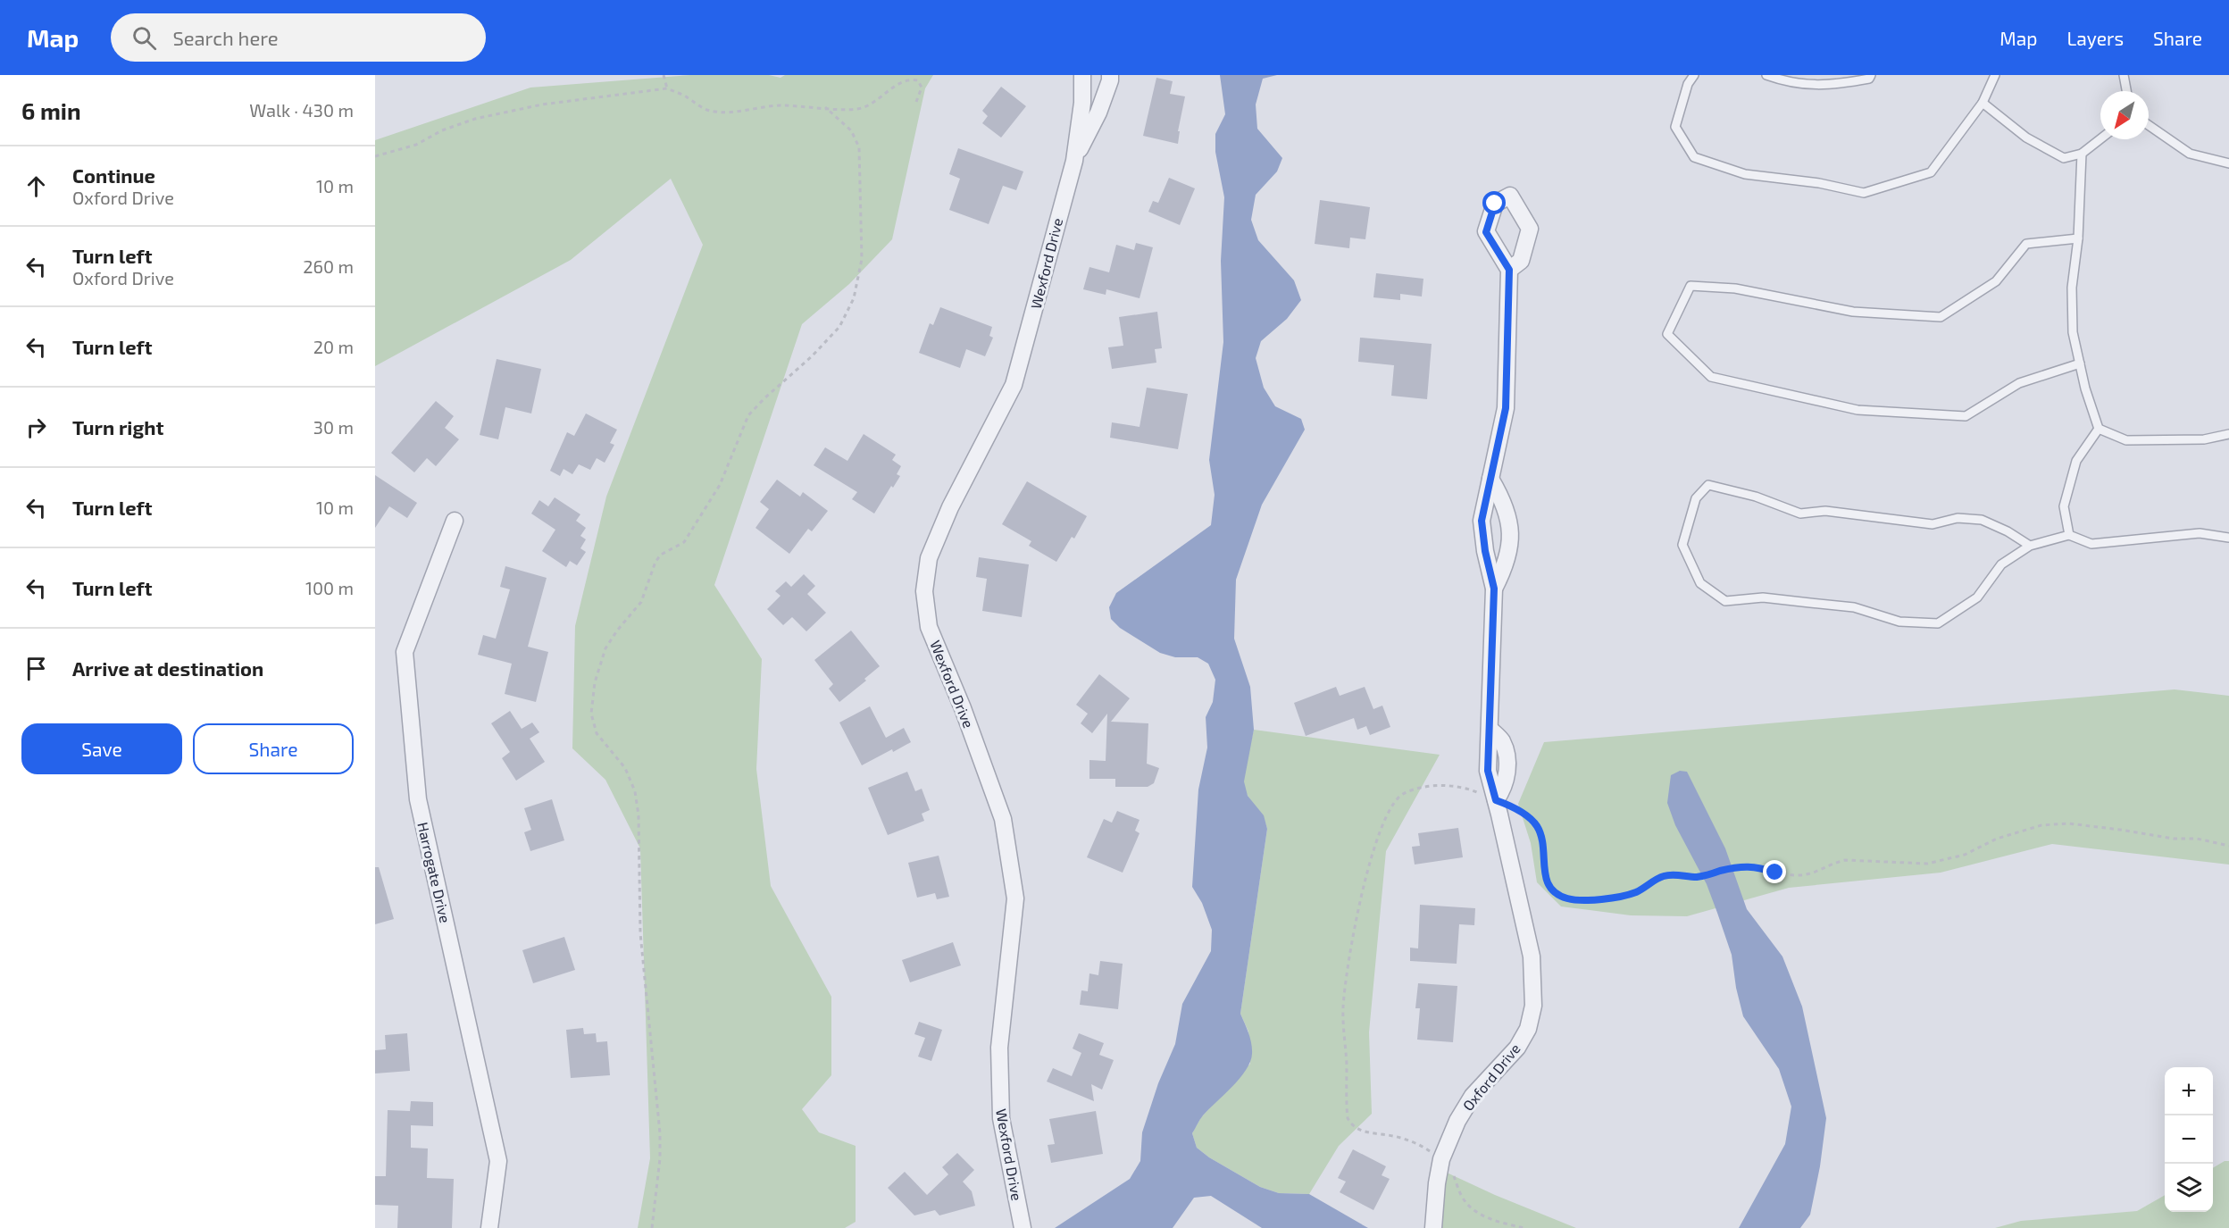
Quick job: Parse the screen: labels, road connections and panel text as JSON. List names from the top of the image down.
{
  "streets": {
    "street": ["Wexford Drive", "Harrogate Drive", "Oxford Drive"]
  },
  "north": "bottom left",
  "page": {
    "header": "Map",
    "search": "Search here",
    "nav": ["Map", "Layers", "Share"],
    "heading": ["6 min", "Walk · 430 m"],
    "list": [
      ["Continue", "Oxford Drive", "10 m"],
      ["Turn left", "Oxford Drive", "260 m"],
      ["Turn left", "20 m"],
      ["Turn right", "30 m"],
      ["Turn left", "10 m"],
      ["Turn left", "100 m"],
      "Arrive at destination"
    ],
    "buttons": ["Save", "Share"],
    "map_buttons": ["+", "−"]
  }
}
